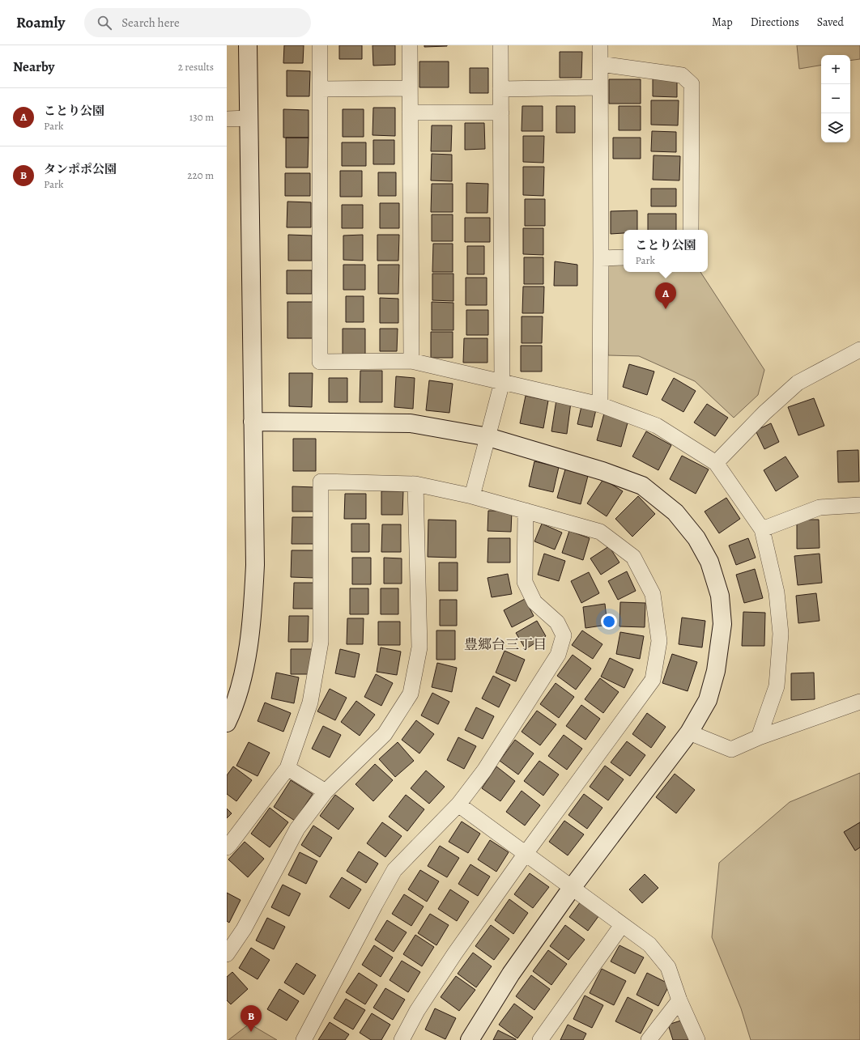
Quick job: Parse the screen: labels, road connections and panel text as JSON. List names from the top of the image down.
{
  "districts": ["豊郷台三丁目"],
  "page": {
    "header": "Roamly",
    "search": "Search here",
    "nav": ["Map", "Directions", "Saved"],
    "heading": ["Nearby", "2 results"],
    "map_buttons": ["+", "−"],
    "list": [
      {
        "mark": "A",
        "name": "ことり公園",
        "note": "Park",
        "value": "130 m"
      },
      {
        "mark": "B",
        "name": "タンポポ公園",
        "note": "Park",
        "value": "220 m"
      }
    ],
    "popup": ["ことり公園", "Park"],
    "pins": ["A", "B"]
  }
}
